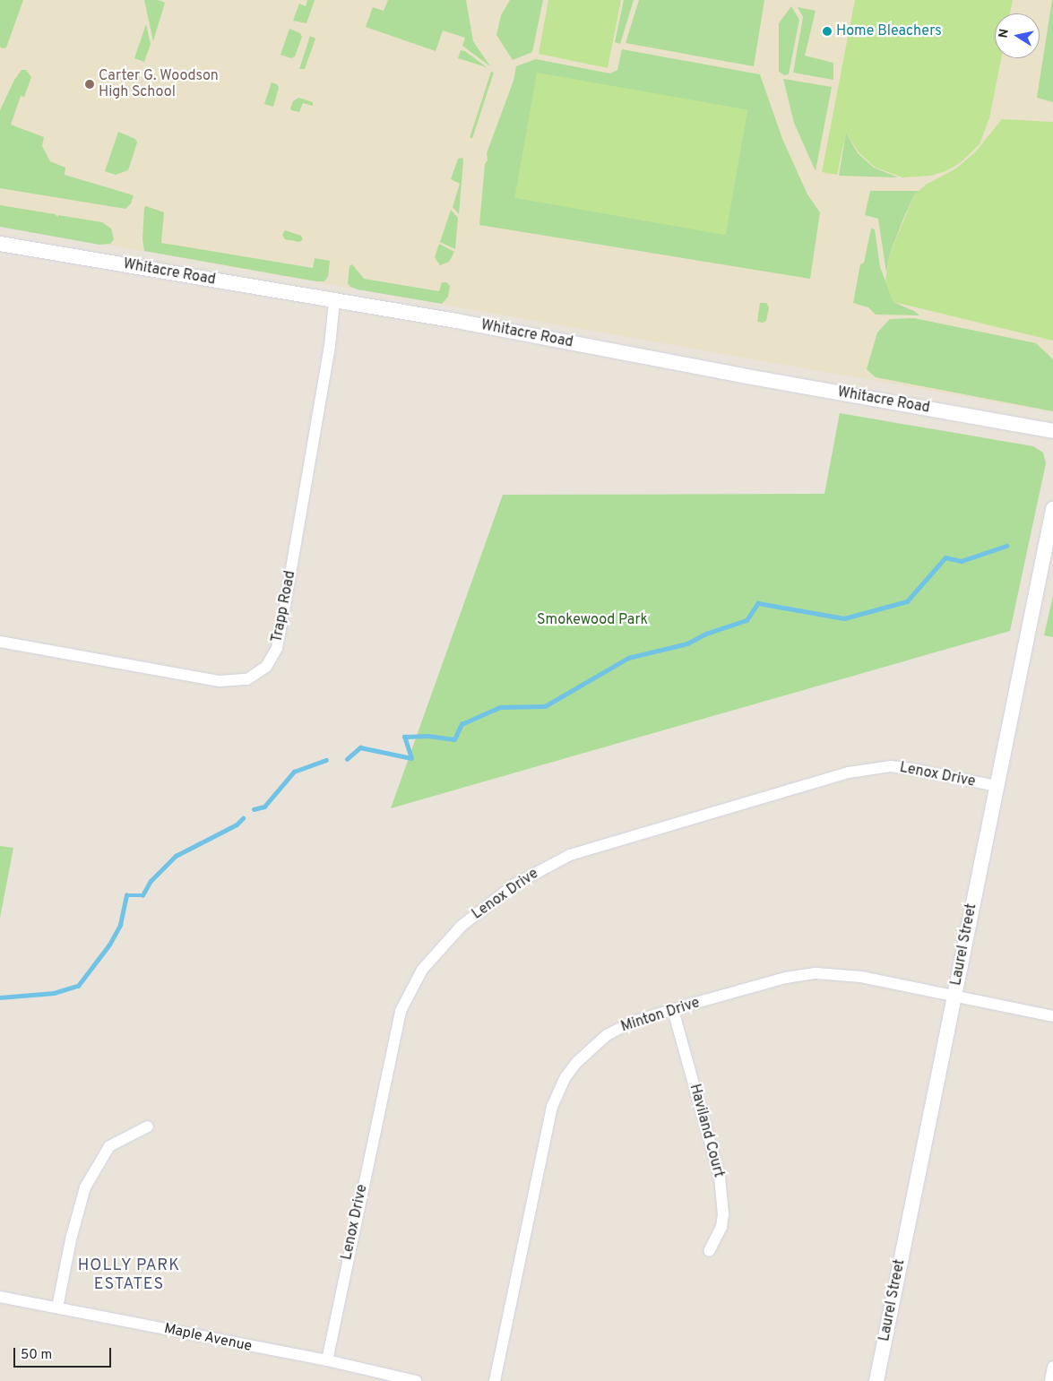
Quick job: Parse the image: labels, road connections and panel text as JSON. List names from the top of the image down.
{
  "streets": {
    "street": [
      "Whitacre Road",
      "Trapp Road",
      "Lenox Drive",
      "Laurel Street",
      "Minton Drive",
      "Haviland Court",
      "Maple Avenue"
    ]
  },
  "crossings": [
    ["Whitacre Road", "Trapp Road"],
    ["Lenox Drive", "Laurel Street"],
    ["Lenox Drive", "Maple Avenue"],
    ["Laurel Street", "Minton Drive"],
    ["Minton Drive", "Haviland Court"]
  ],
  "districts": ["HOLLY PARK ESTATES"],
  "parks": ["Smokewood Park"],
  "places": ["Home Bleachers", "Carter G. Woodson High School"],
  "scale_bar": "50 m",
  "north": "left"
}
